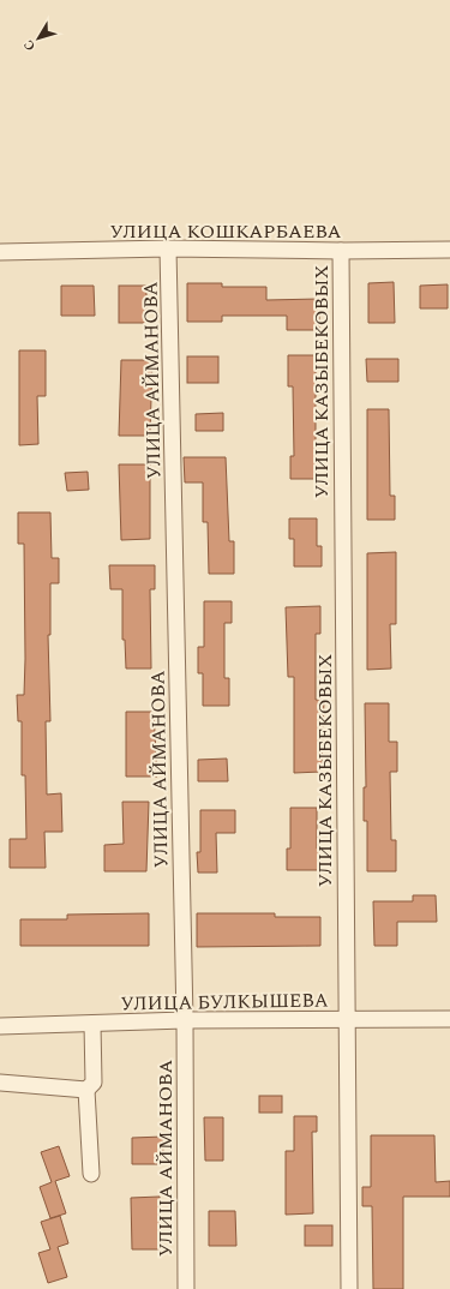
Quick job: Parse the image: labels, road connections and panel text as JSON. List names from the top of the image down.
{
  "streets": {
    "street": [
      "УЛИЦА КОШКАРБАЕВА",
      "УЛИЦА АЙМАНОВА",
      "УЛИЦА КАЗЫБЕКОВЫХ",
      "УЛИЦА БУЛКЫШЕВА"
    ]
  },
  "crossings": [
    ["УЛИЦА КОШКАРБАЕВА", "УЛИЦА АЙМАНОВА"],
    ["УЛИЦА КОШКАРБАЕВА", "УЛИЦА КАЗЫБЕКОВЫХ"],
    ["УЛИЦА АЙМАНОВА", "УЛИЦА БУЛКЫШЕВА"],
    ["УЛИЦА КАЗЫБЕКОВЫХ", "УЛИЦА БУЛКЫШЕВА"]
  ],
  "north": "bottom left"
}
